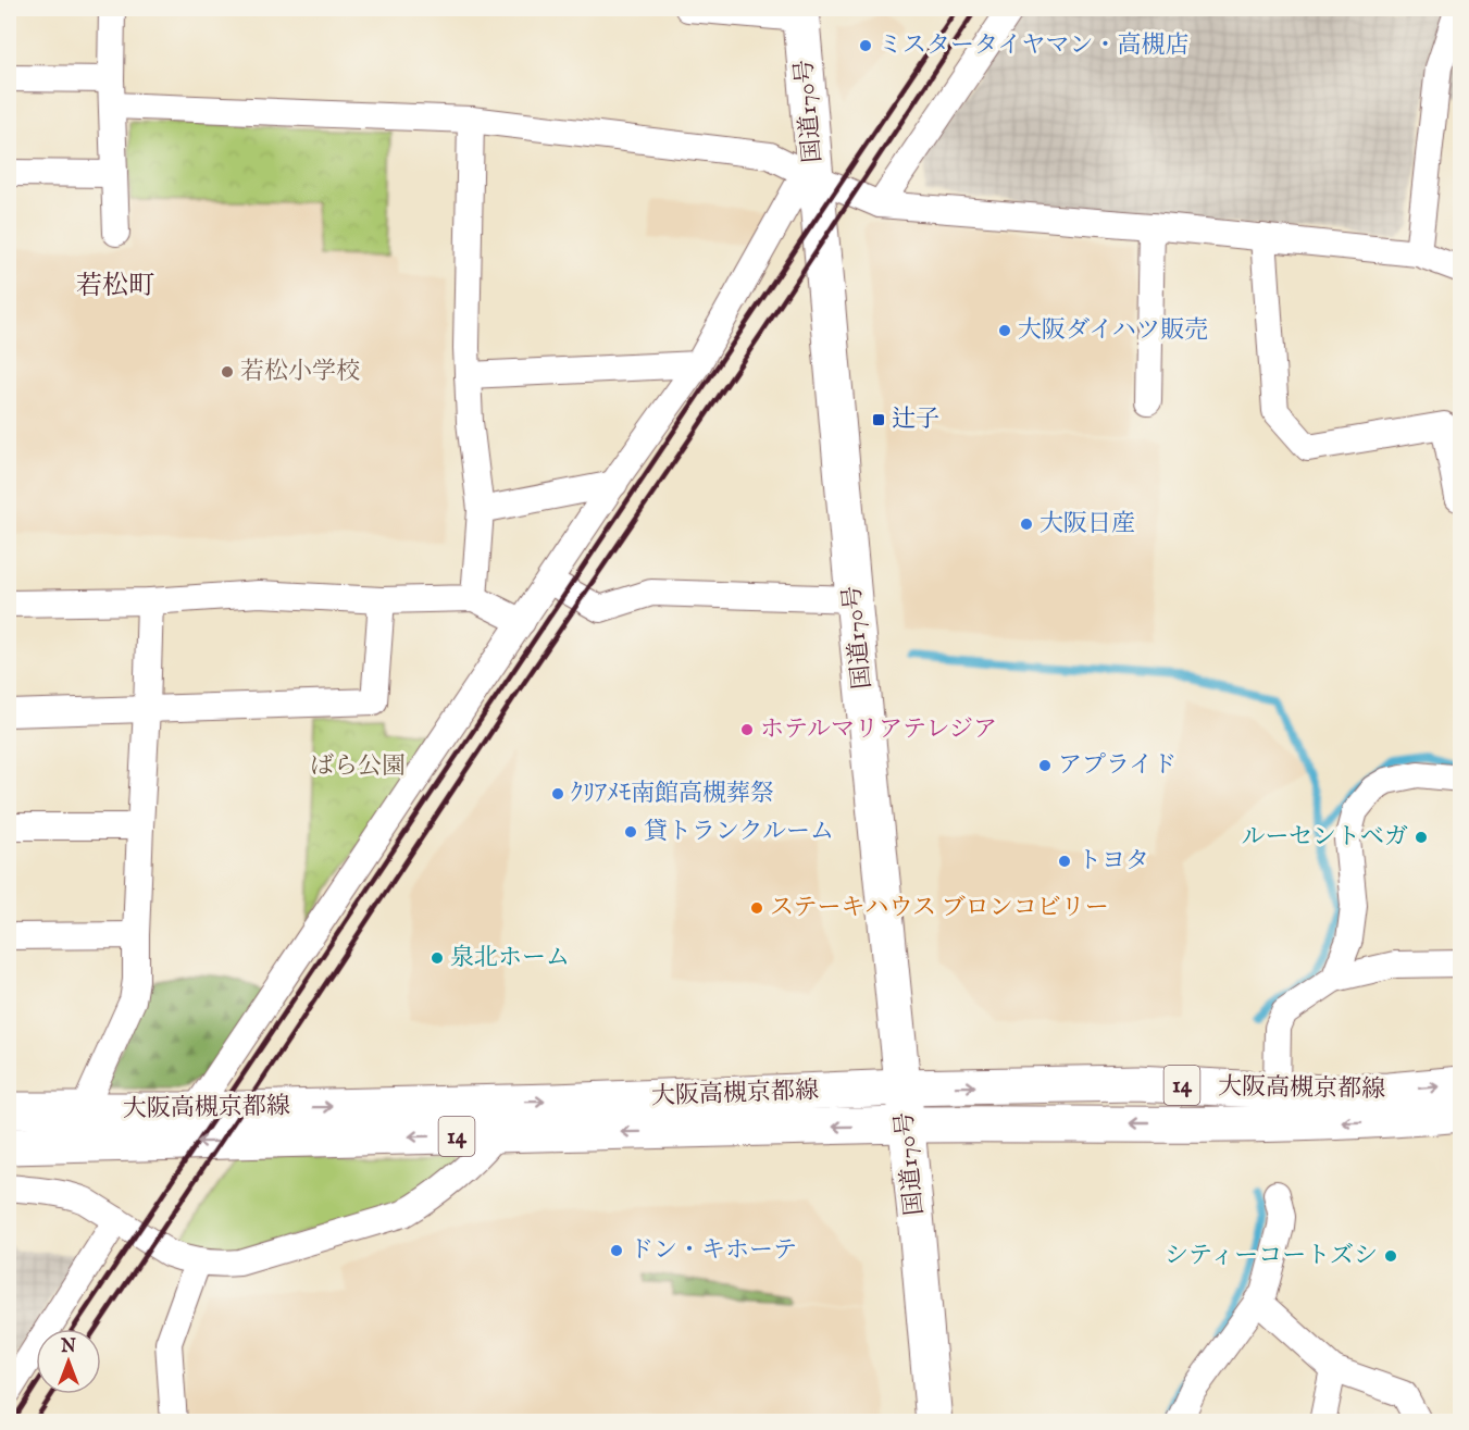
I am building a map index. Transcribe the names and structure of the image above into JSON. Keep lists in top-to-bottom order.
{
  "streets": {
    "main road": ["国道170号", "14", "大阪高槻京都線"]
  },
  "crossings": [
    ["国道170号", "大阪高槻京都線"]
  ],
  "districts": ["若松町"],
  "parks": ["ばら公園"],
  "places": {
    "other": [
      "ミスタータイヤマン・高槻店",
      "大阪ダイハツ販売",
      "若松小学校",
      "大阪日産",
      "ホテルマリアテレジア",
      "アプライド",
      "ｸﾘｱﾒﾓ南館高槻葬祭",
      "貸トランクルーム",
      "ルーセントベガ",
      "トヨタ",
      "ステーキハウス ブロンコビリー",
      "泉北ホーム",
      "ドン・キホーテ",
      "シティーコートズシ"
    ],
    "transit": ["辻子"]
  },
  "north": "top"
}
